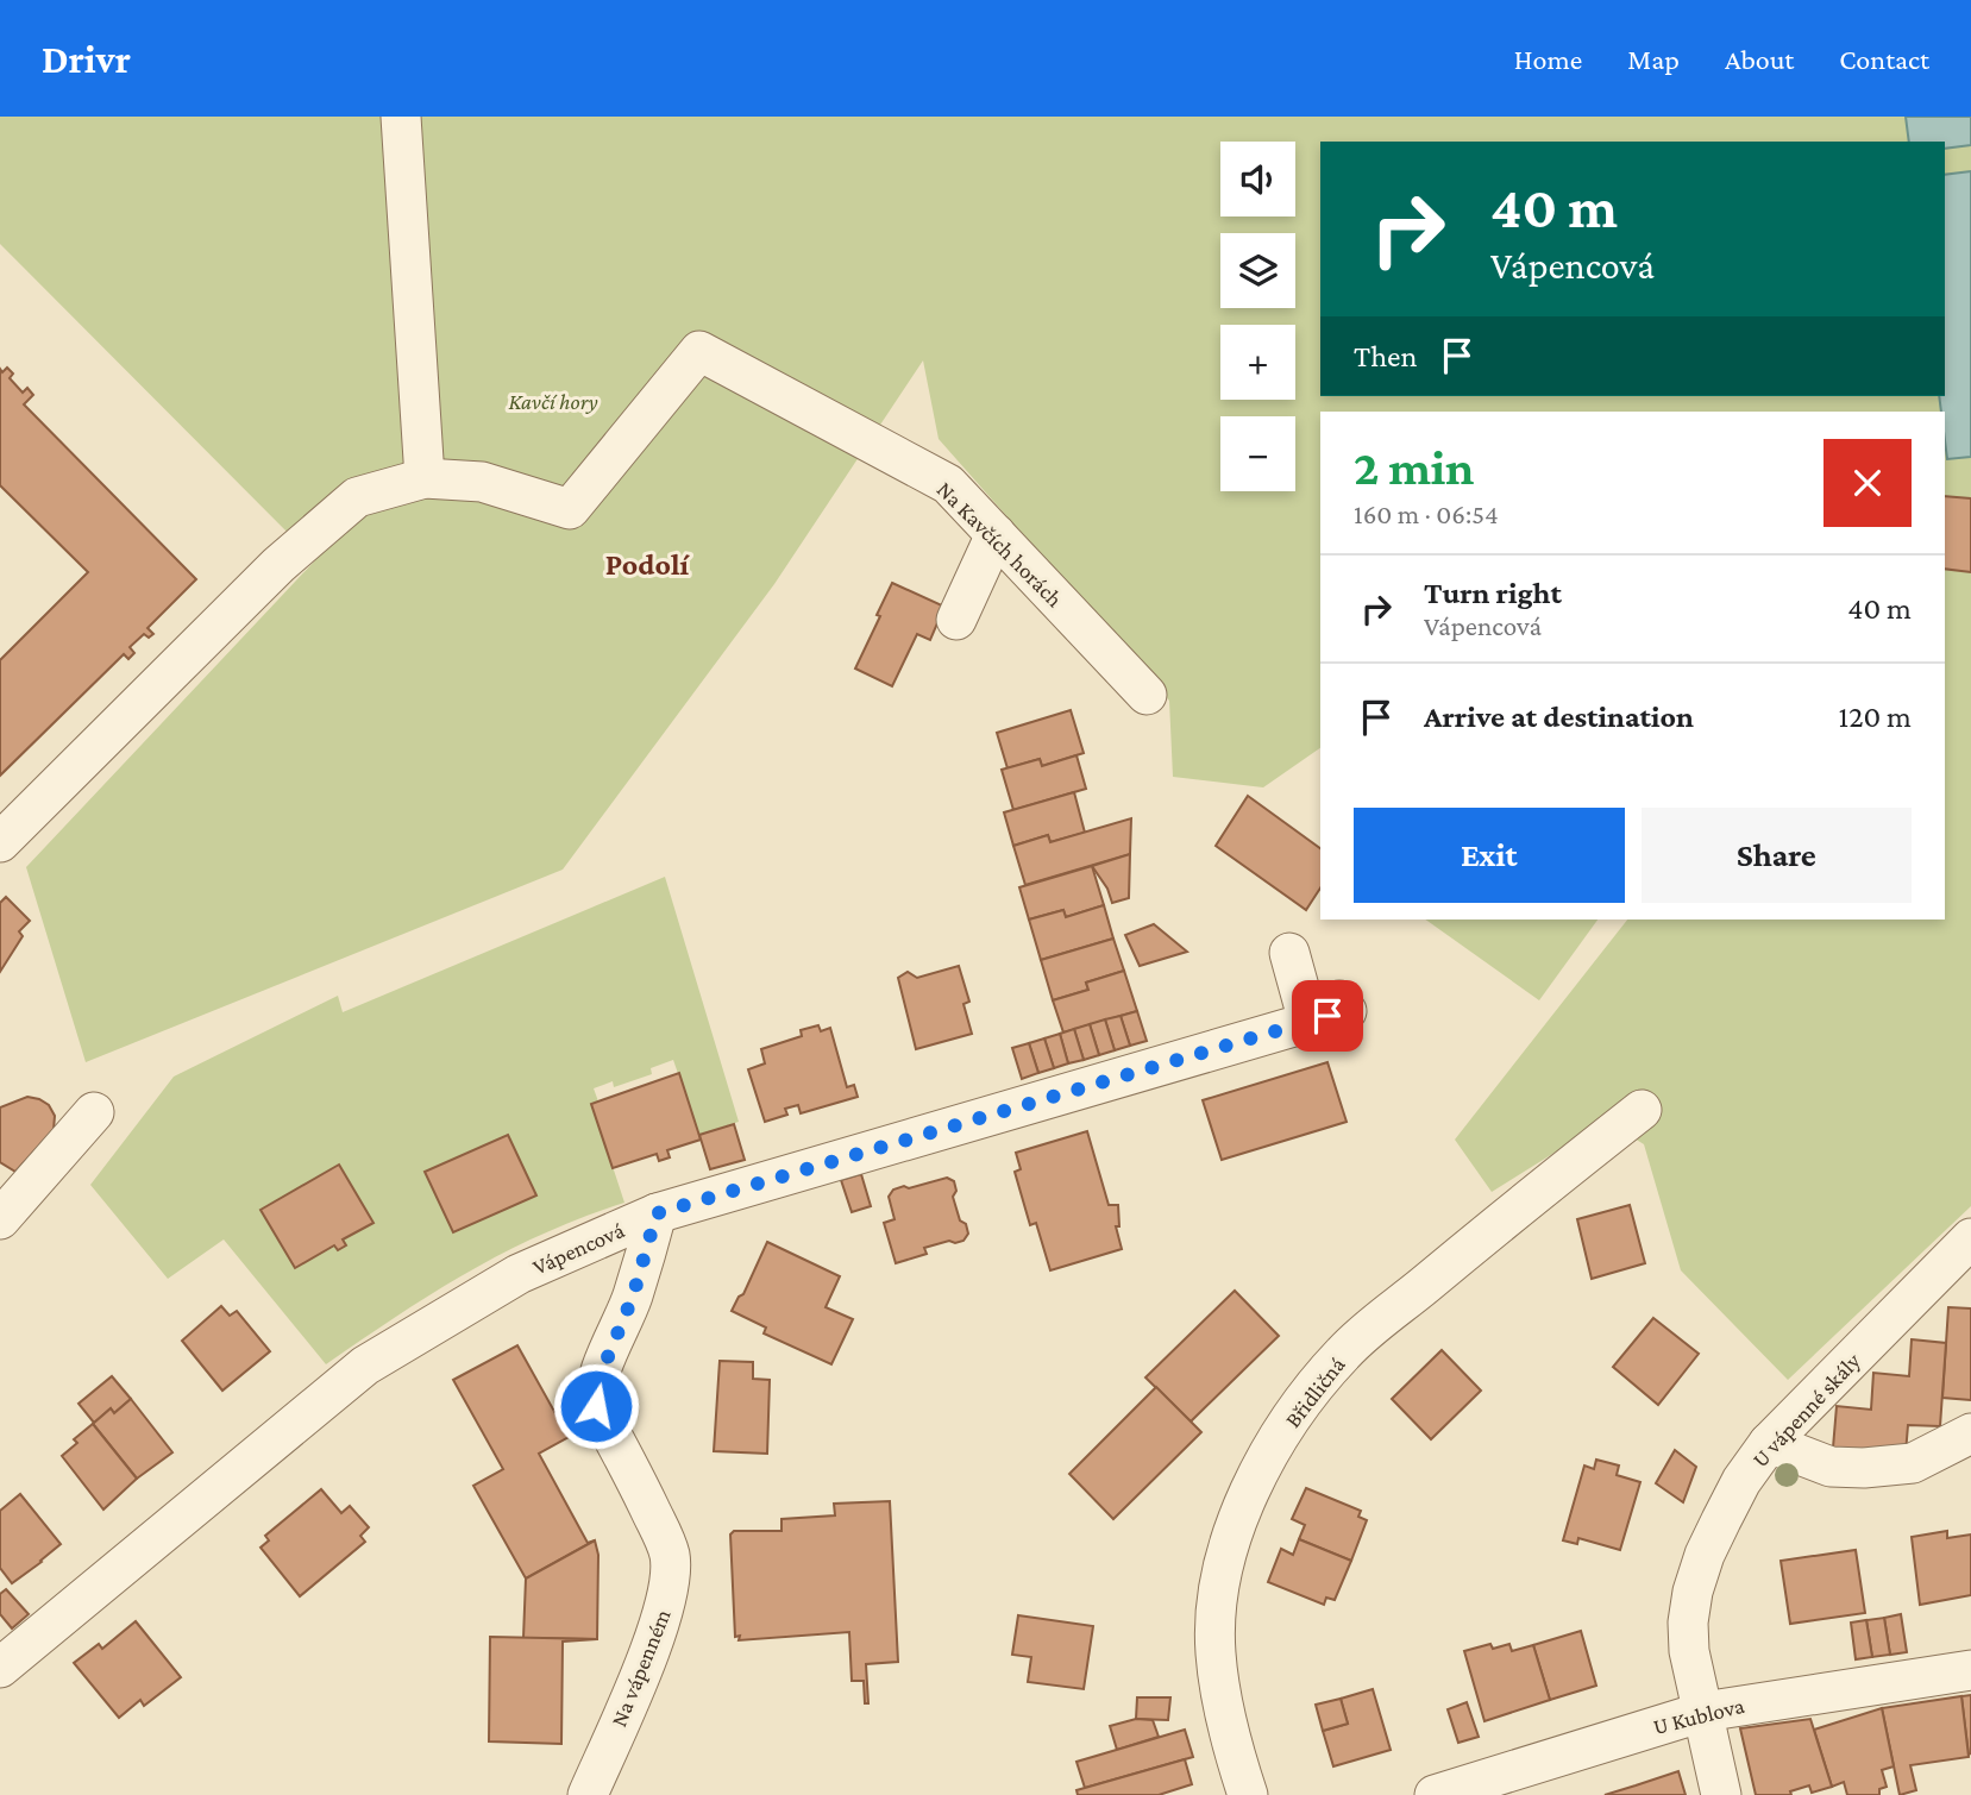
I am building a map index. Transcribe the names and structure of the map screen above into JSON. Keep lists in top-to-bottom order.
{
  "streets": {
    "street": [
      "Na Kavčích horách",
      "Vápencová",
      "Břidličná",
      "U vápenné skály",
      "Na vápenném",
      "U Kublova"
    ]
  },
  "crossings": [
    ["Vápencová", "Na vápenném"],
    ["U vápenné skály", "U Kublova"]
  ],
  "districts": ["Podolí"],
  "parks": ["Kavčí hory"],
  "page": {
    "header": "Drivr",
    "nav": [
      "Home",
      "Map",
      "About",
      "Contact"
    ],
    "map_buttons": ["+", "−"],
    "turn": ["40 m", "Vápencová"],
    "then": "Then",
    "heading": ["2 min", "160 m · 06:54"],
    "list": [
      {
        "name": "Turn right",
        "note": "Vápencová",
        "value": "40 m"
      },
      {
        "name": "Arrive at destination",
        "value": "120 m"
      }
    ],
    "buttons": ["Exit", "Share"]
  }
}
